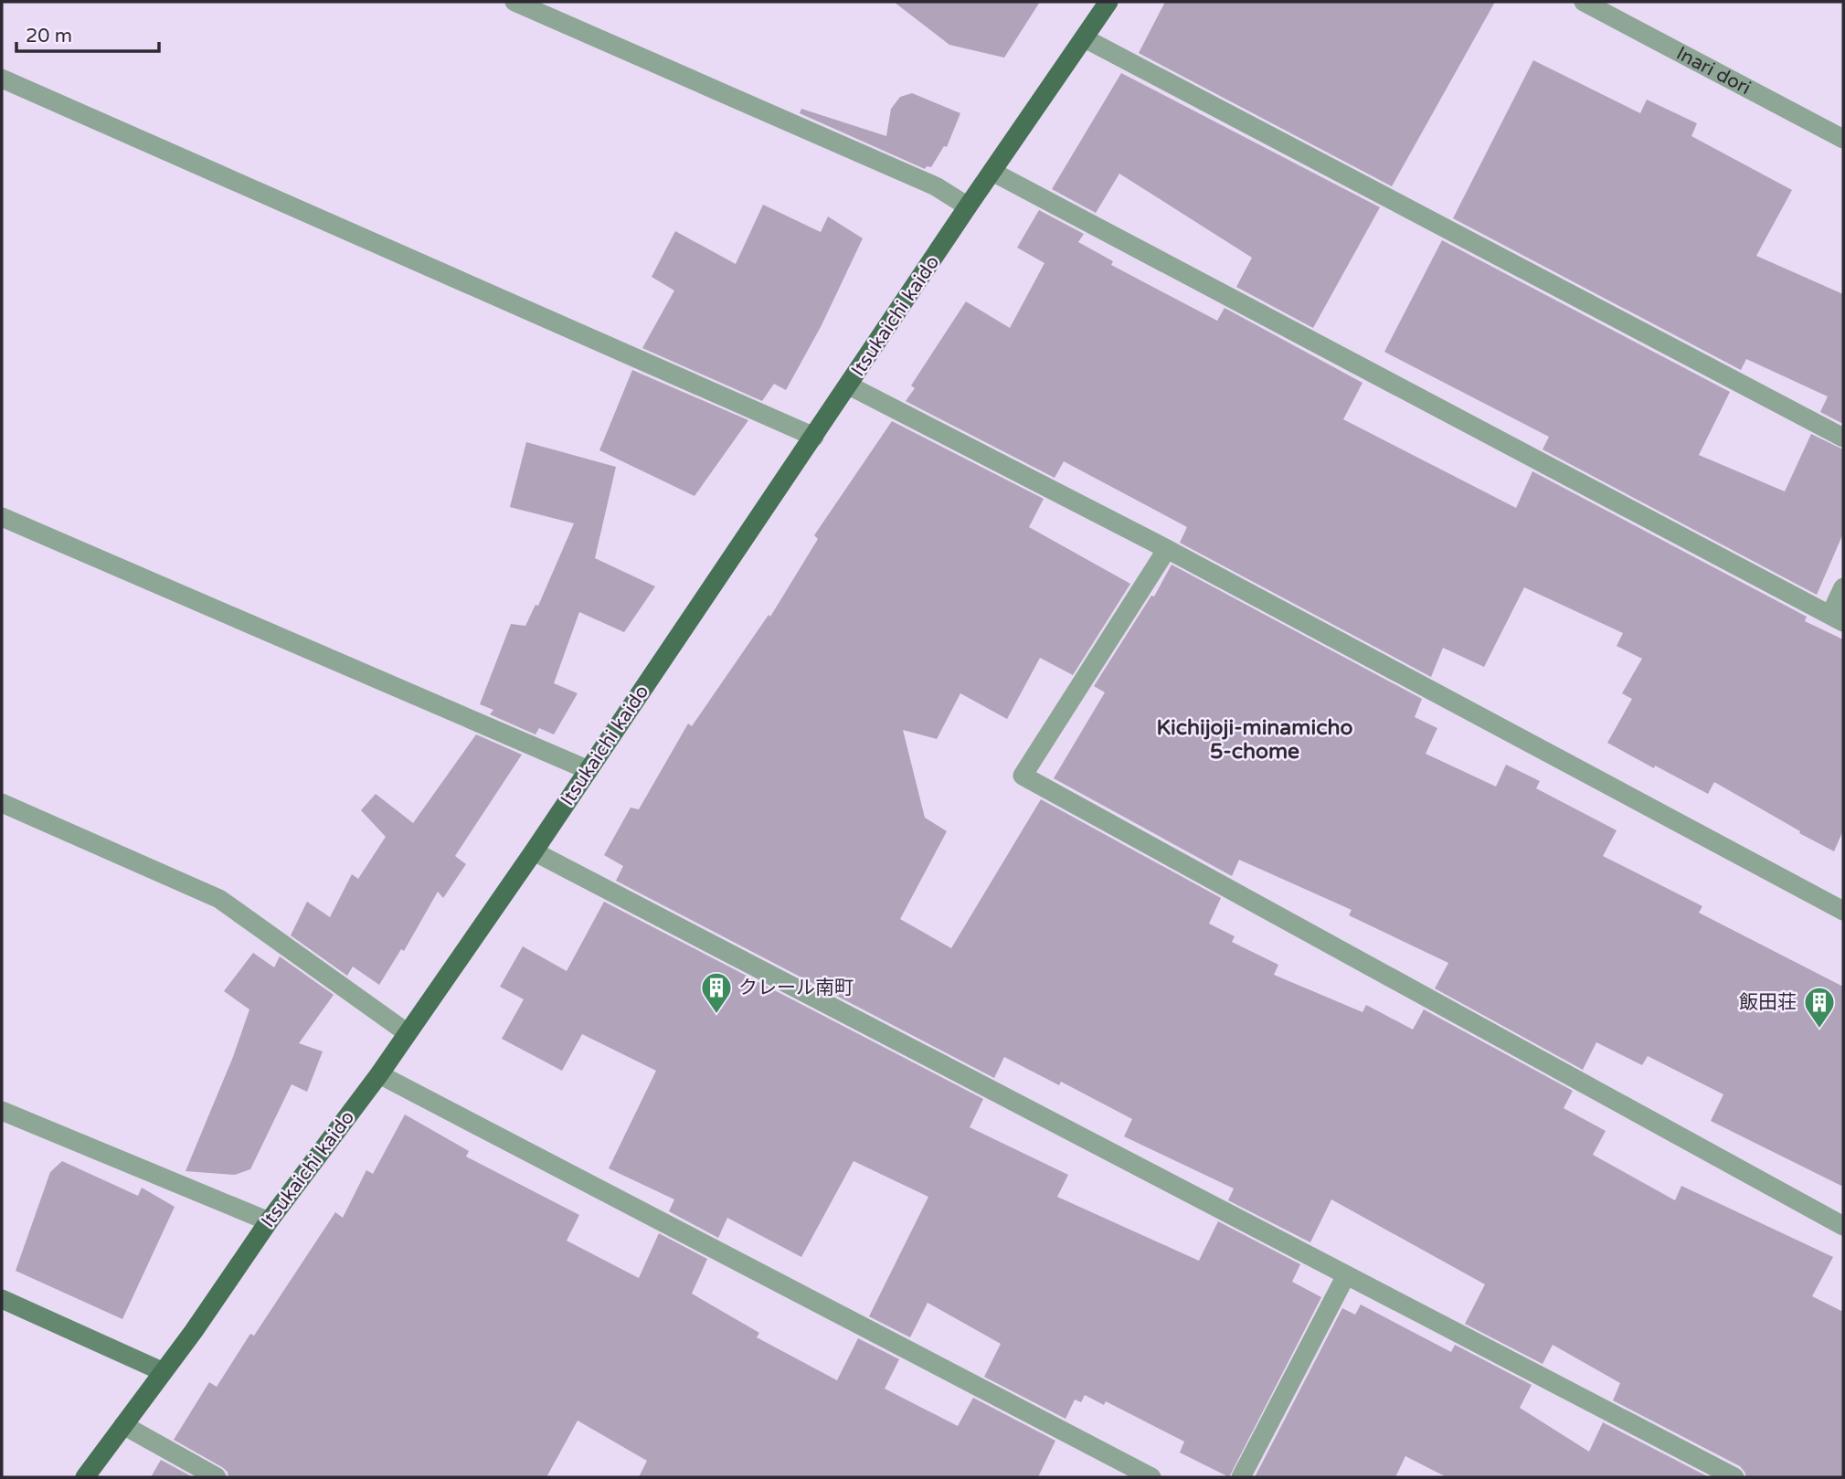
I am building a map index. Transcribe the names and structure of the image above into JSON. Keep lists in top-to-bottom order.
{
  "streets": {
    "main road": ["Itsukaichi kaido"],
    "street": ["Inari dori"]
  },
  "districts": ["Kichijoji-minamicho 5-chome"],
  "places": {
    "building": ["クレール南町", "飯田荘"]
  },
  "scale_bar": "20 m"
}
